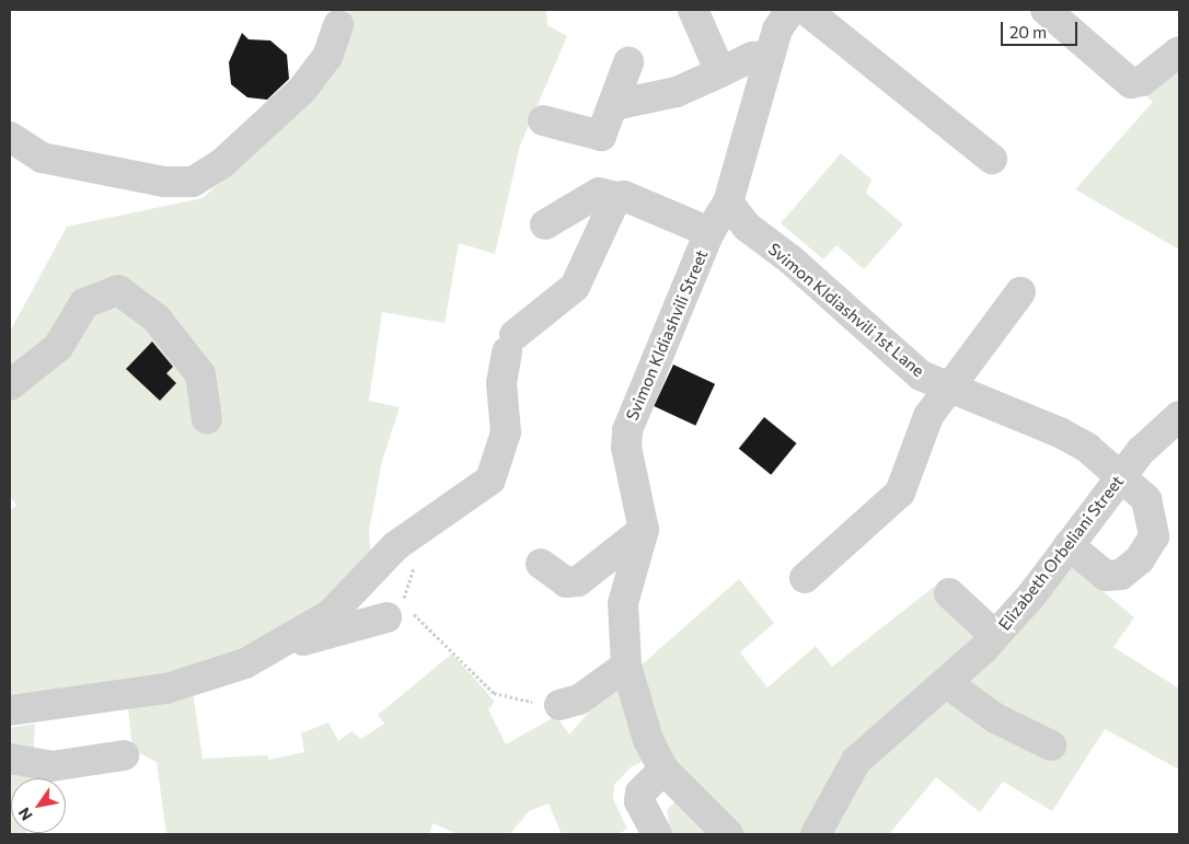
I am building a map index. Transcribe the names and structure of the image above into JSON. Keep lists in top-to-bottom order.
{
  "streets": {
    "street": ["Svimon Kldiashvili 1st Lane", "Svimon Kldiashvili Street", "Elizabeth Orbeliani Street"]
  },
  "crossings": [
    ["Svimon Kldiashvili 1st Lane", "Svimon Kldiashvili Street"],
    ["Svimon Kldiashvili 1st Lane", "Elizabeth Orbeliani Street"]
  ],
  "scale_bar": "20 m",
  "north": "bottom left"
}
